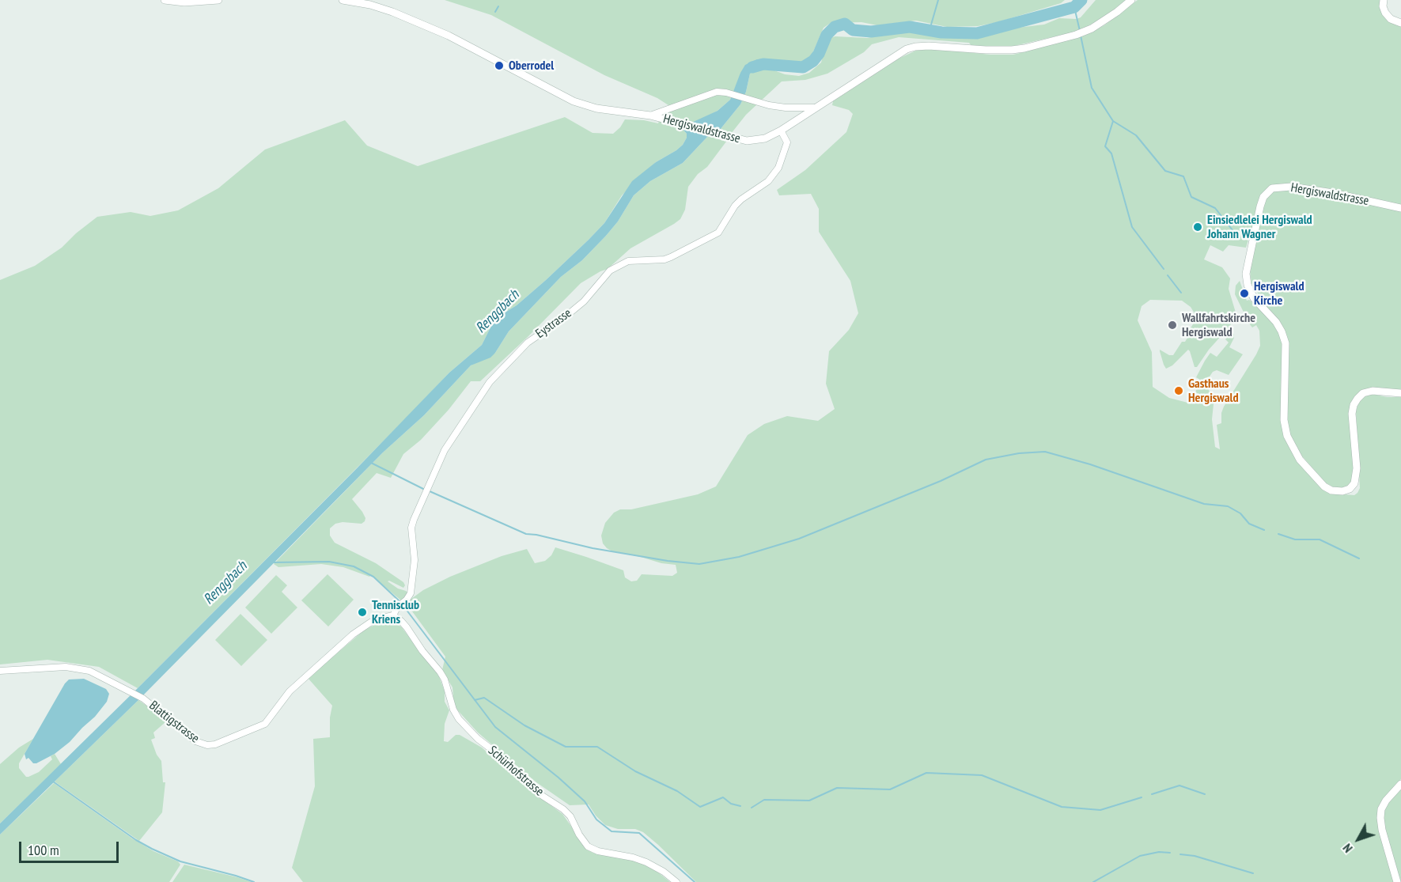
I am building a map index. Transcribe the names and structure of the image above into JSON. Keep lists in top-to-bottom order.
{
  "streets": {
    "street": [
      "Hergiswaldstrasse",
      "Eystrasse",
      "Blattigstrasse",
      "Schürhofstrasse"
    ]
  },
  "crossings": [
    ["Hergiswaldstrasse", "Eystrasse"],
    ["Eystrasse", "Blattigstrasse"],
    ["Eystrasse", "Schürhofstrasse"],
    ["Blattigstrasse", "Schürhofstrasse"]
  ],
  "water": ["Renggbach"],
  "places": [
    "Oberrodel",
    "Einsiedlelei Hergiswald Johann Wagner",
    "Hergiswald Kirche",
    "Wallfahrtskirche Hergiswald",
    "Gasthaus Hergiswald",
    "Tennisclub Kriens"
  ],
  "scale_bar": "100 m",
  "north": "bottom left"
}
